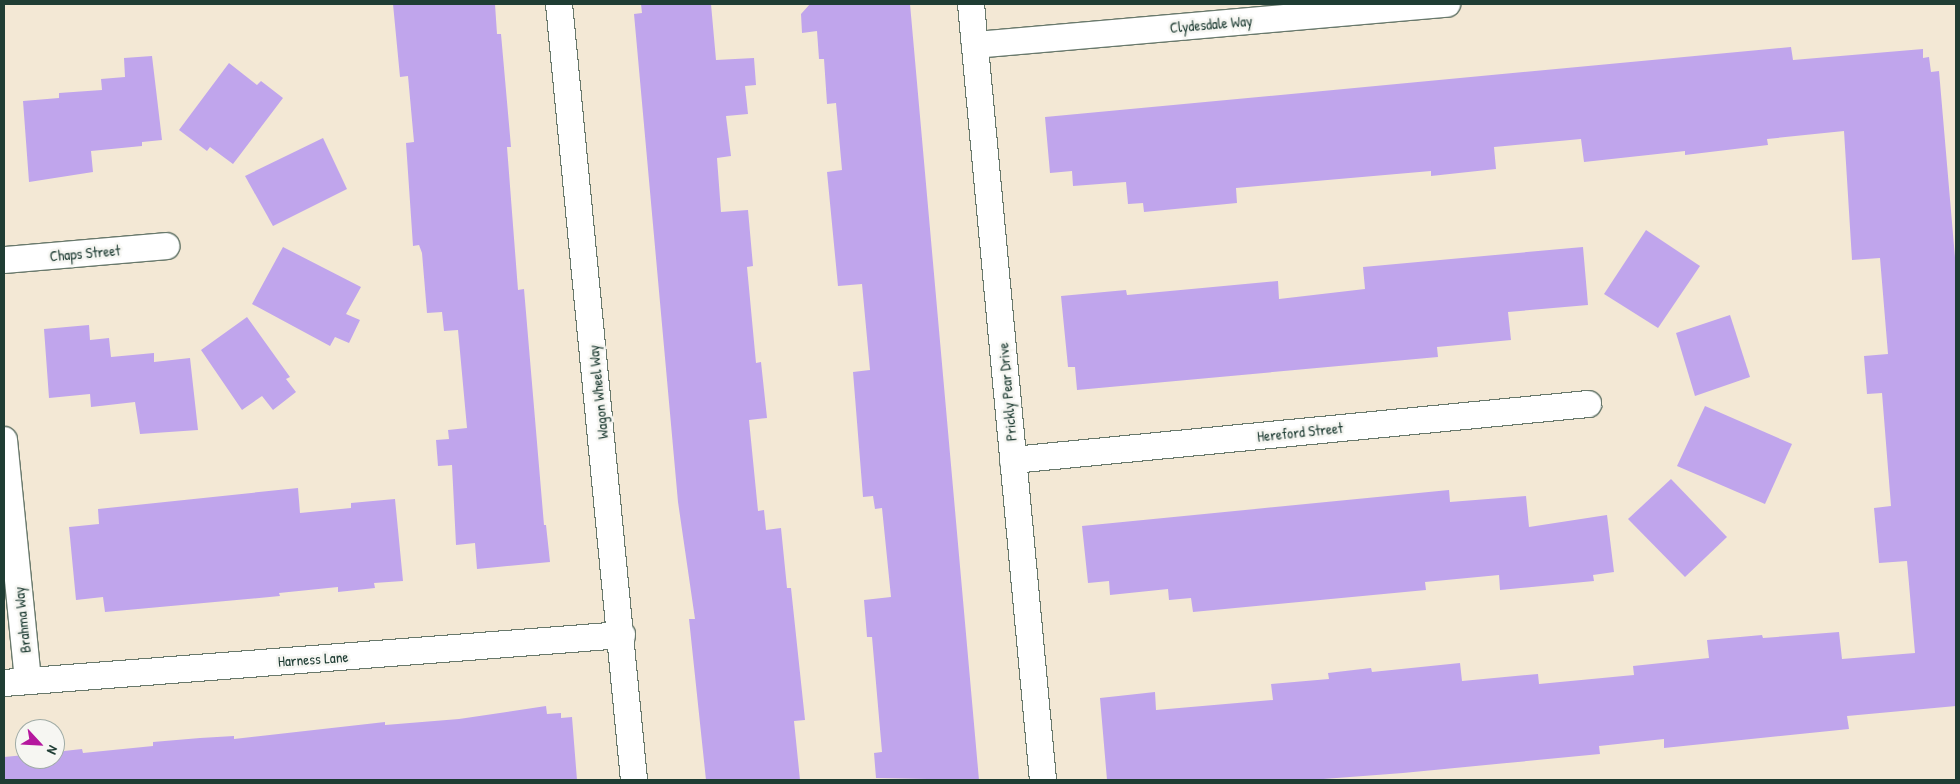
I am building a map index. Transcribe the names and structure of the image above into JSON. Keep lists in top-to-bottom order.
{
  "streets": {
    "street": [
      "Clydesdale Way",
      "Chaps Street",
      "Wagon Wheel Way",
      "Prickly Pear Drive",
      "Hereford Street",
      "Brahma Way",
      "Harness Lane"
    ]
  },
  "crossings": [
    ["Clydesdale Way", "Prickly Pear Drive"],
    ["Wagon Wheel Way", "Harness Lane"],
    ["Prickly Pear Drive", "Hereford Street"],
    ["Brahma Way", "Harness Lane"]
  ],
  "north": "bottom right"
}
